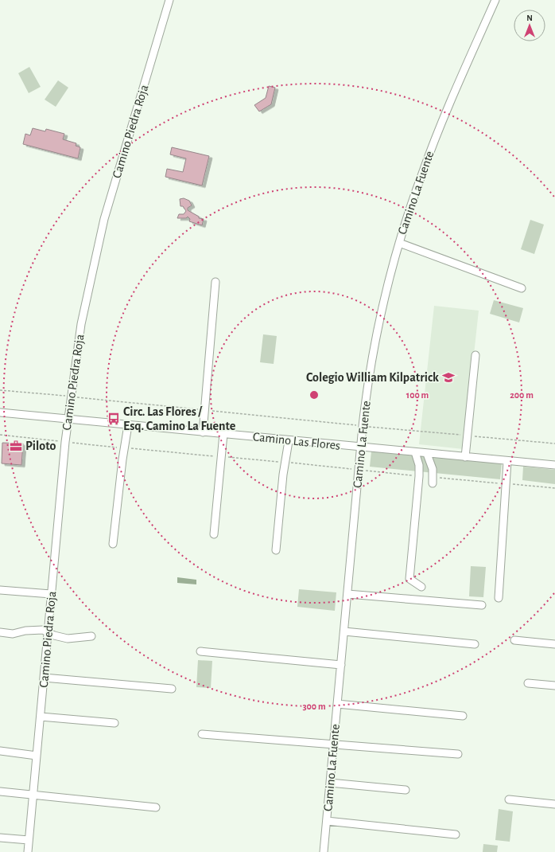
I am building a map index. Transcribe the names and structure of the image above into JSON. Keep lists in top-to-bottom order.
{
  "streets": {
    "street": ["Camino Piedra Roja", "Camino La Fuente", "Camino Las Flores"]
  },
  "crossings": [
    ["Camino Piedra Roja", "Camino Las Flores"],
    ["Camino La Fuente", "Camino Las Flores"]
  ],
  "places": {
    "school or university": ["Colegio William Kilpatrick"],
    "bus stop": ["Circ. Las Flores / Esq. Camino La Fuente"],
    "office": ["Piloto"]
  },
  "north": "top",
  "rings": ["100 m", "200 m", "300 m"]
}
